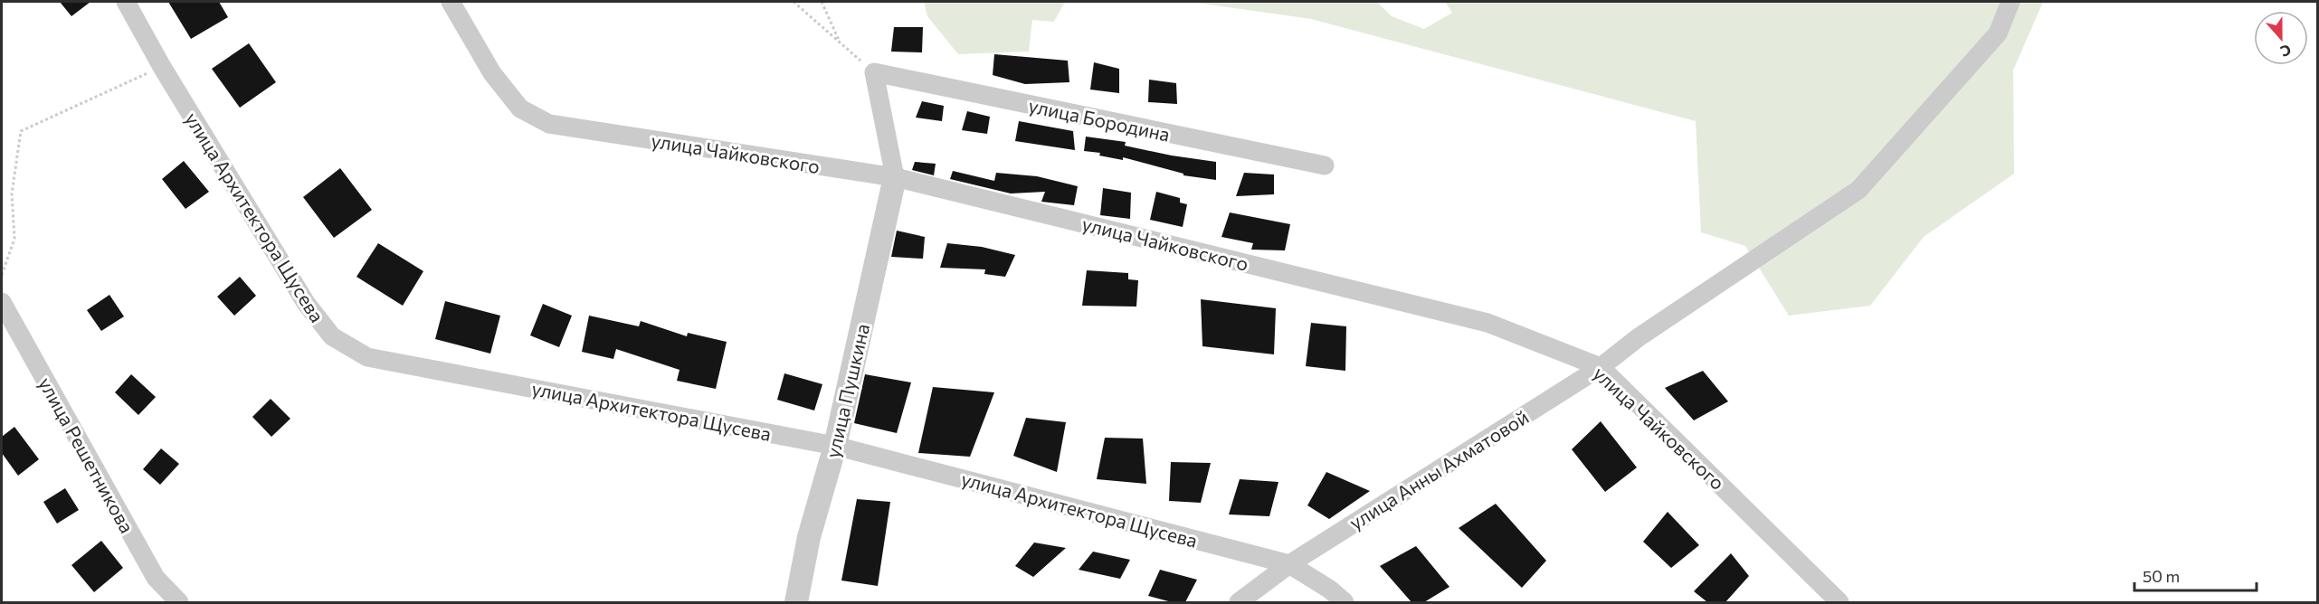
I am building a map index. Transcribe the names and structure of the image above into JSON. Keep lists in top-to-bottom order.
{
  "streets": {
    "street": [
      "улица Бородина",
      "улица Чайковского",
      "улица Архитектора Щусева",
      "улица Пушкина",
      "улица Решетникова",
      "улица Анны Ахматовой"
    ]
  },
  "crossings": [
    ["улица Чайковского", "улица Пушкина"],
    ["улица Чайковского", "улица Анны Ахматовой"],
    ["улица Архитектора Щусева", "улица Пушкина"],
    ["улица Архитектора Щусева", "улица Анны Ахматовой"]
  ],
  "scale_bar": "50 m",
  "north": "bottom"
}
